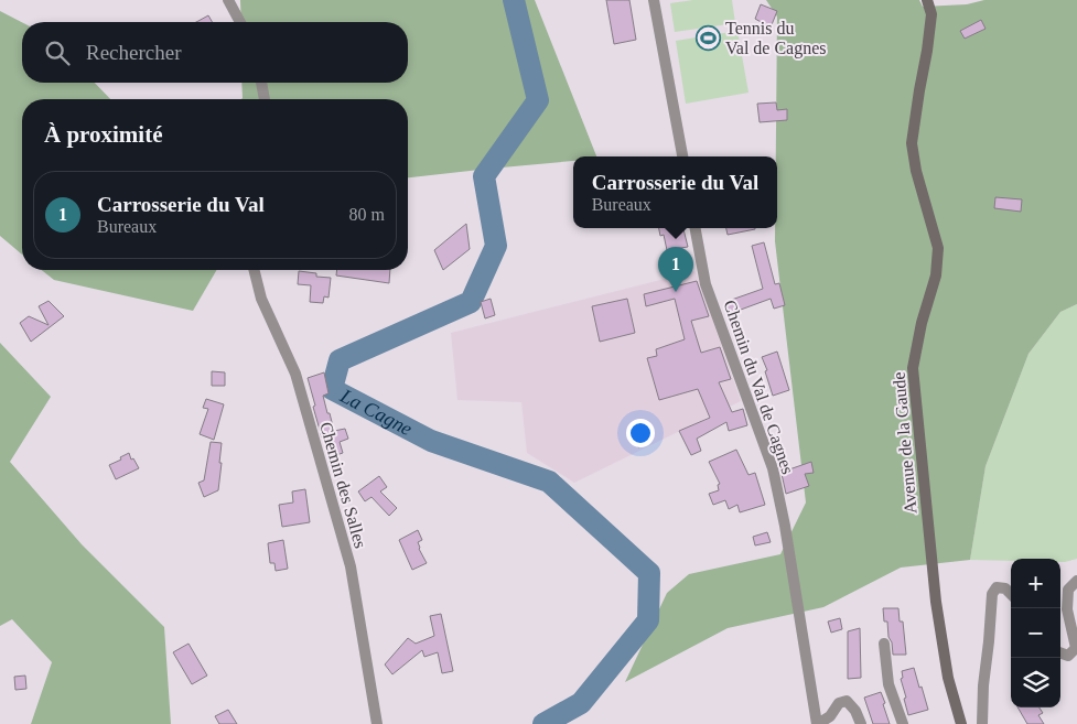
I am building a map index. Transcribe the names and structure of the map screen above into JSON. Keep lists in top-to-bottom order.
{
  "streets": {
    "street": ["Chemin du Val de Cagnes", "Avenue de la Gaude", "Chemin des Salles"]
  },
  "water": ["La Cagne"],
  "places": {
    "sports": ["Tennis du Val de Cagnes"]
  },
  "page": {
    "search": "Rechercher",
    "heading": "À proximité",
    "popup": ["Carrosserie du Val", "Bureaux"],
    "list": [
      {
        "mark": "1",
        "name": "Carrosserie du Val",
        "note": "Bureaux",
        "value": "80 m"
      }
    ],
    "pins": "1",
    "map_buttons": ["+", "−"]
  }
}
